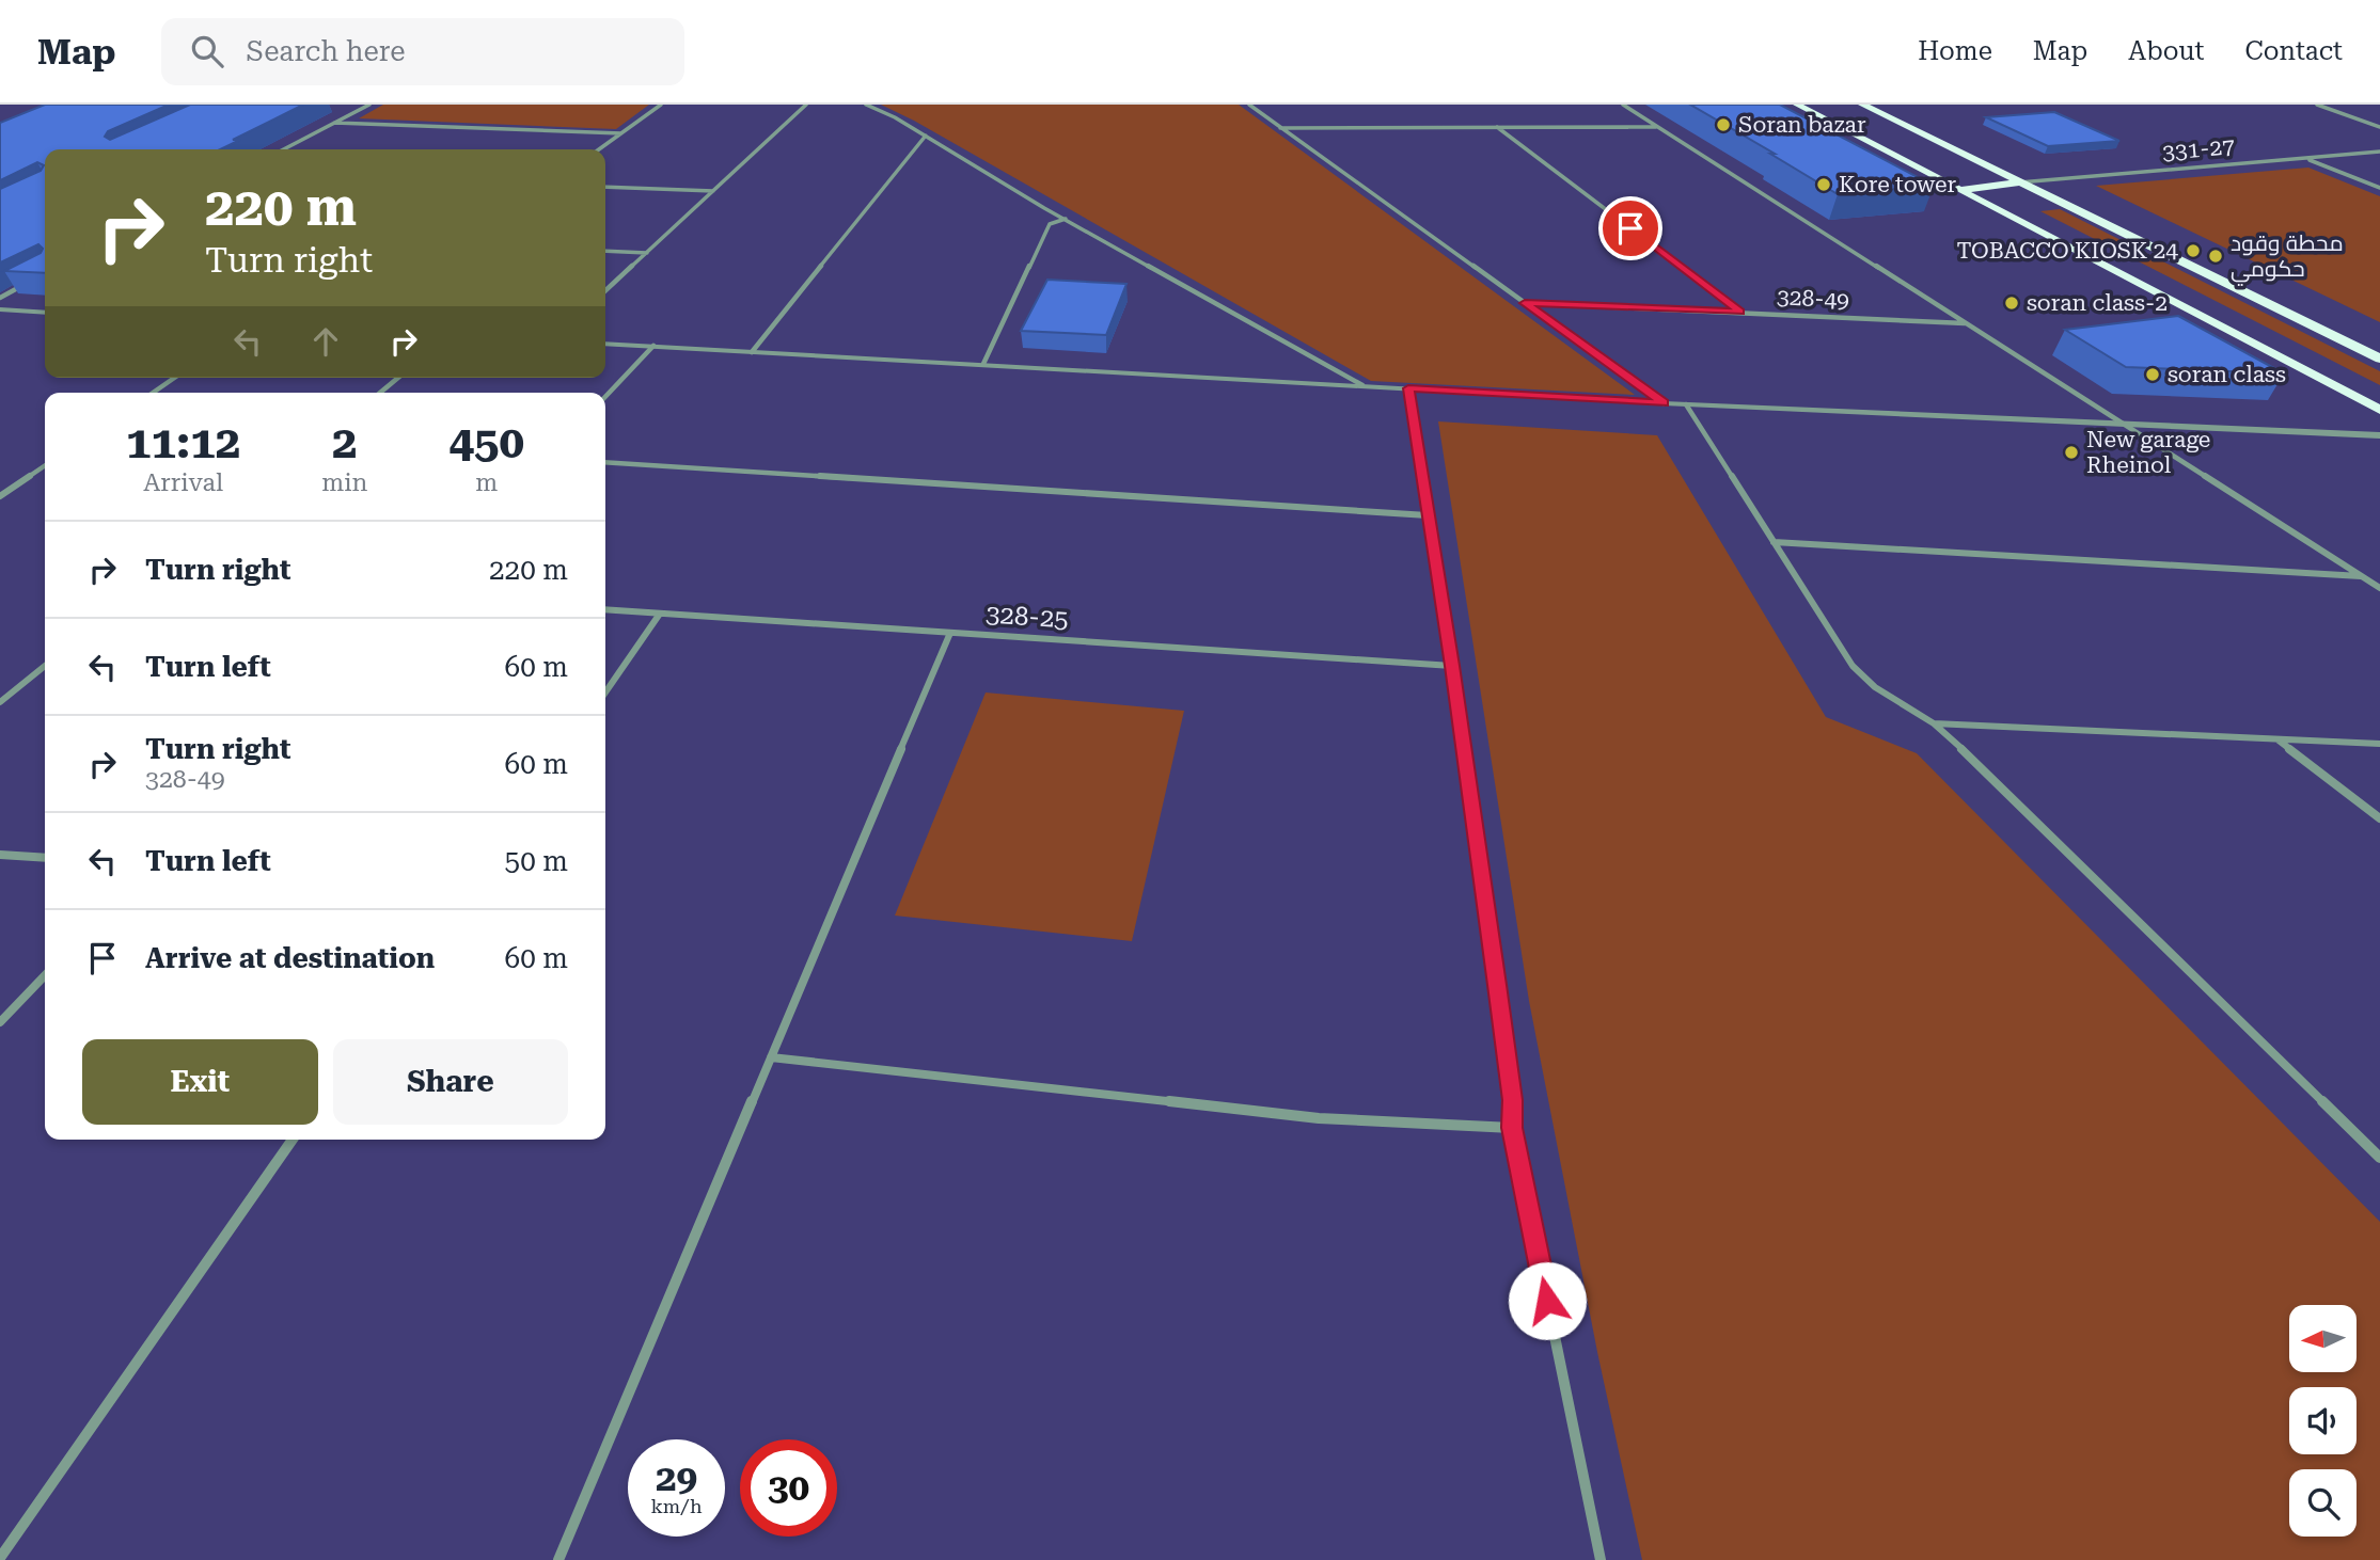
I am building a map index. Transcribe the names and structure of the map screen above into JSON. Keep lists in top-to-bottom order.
{
  "streets": {
    "street": ["331-27", "328-49", "328-25"]
  },
  "places": [
    "Soran bazar",
    "Kore tower",
    "TOBACCO KIOSK 24",
    "محطة وقود حكومي",
    "soran class-2",
    "soran class",
    "New garage Rheinol"
  ],
  "north": "left",
  "page": {
    "header": "Map",
    "search": "Search here",
    "nav": [
      "Home",
      "Map",
      "About",
      "Contact"
    ],
    "turn": ["220 m", "Turn right"],
    "eta": [
      "11:12",
      "Arrival",
      "2",
      "min",
      "450",
      "m"
    ],
    "list": [
      {
        "name": "Turn right",
        "value": "220 m"
      },
      {
        "name": "Turn left",
        "value": "60 m"
      },
      {
        "name": "Turn right",
        "note": "328-49",
        "value": "60 m"
      },
      {
        "name": "Turn left",
        "value": "50 m"
      },
      {
        "name": "Arrive at destination",
        "value": "60 m"
      }
    ],
    "buttons": ["Exit", "Share"],
    "speed": "29 km/h",
    "limit": "30"
  }
}
